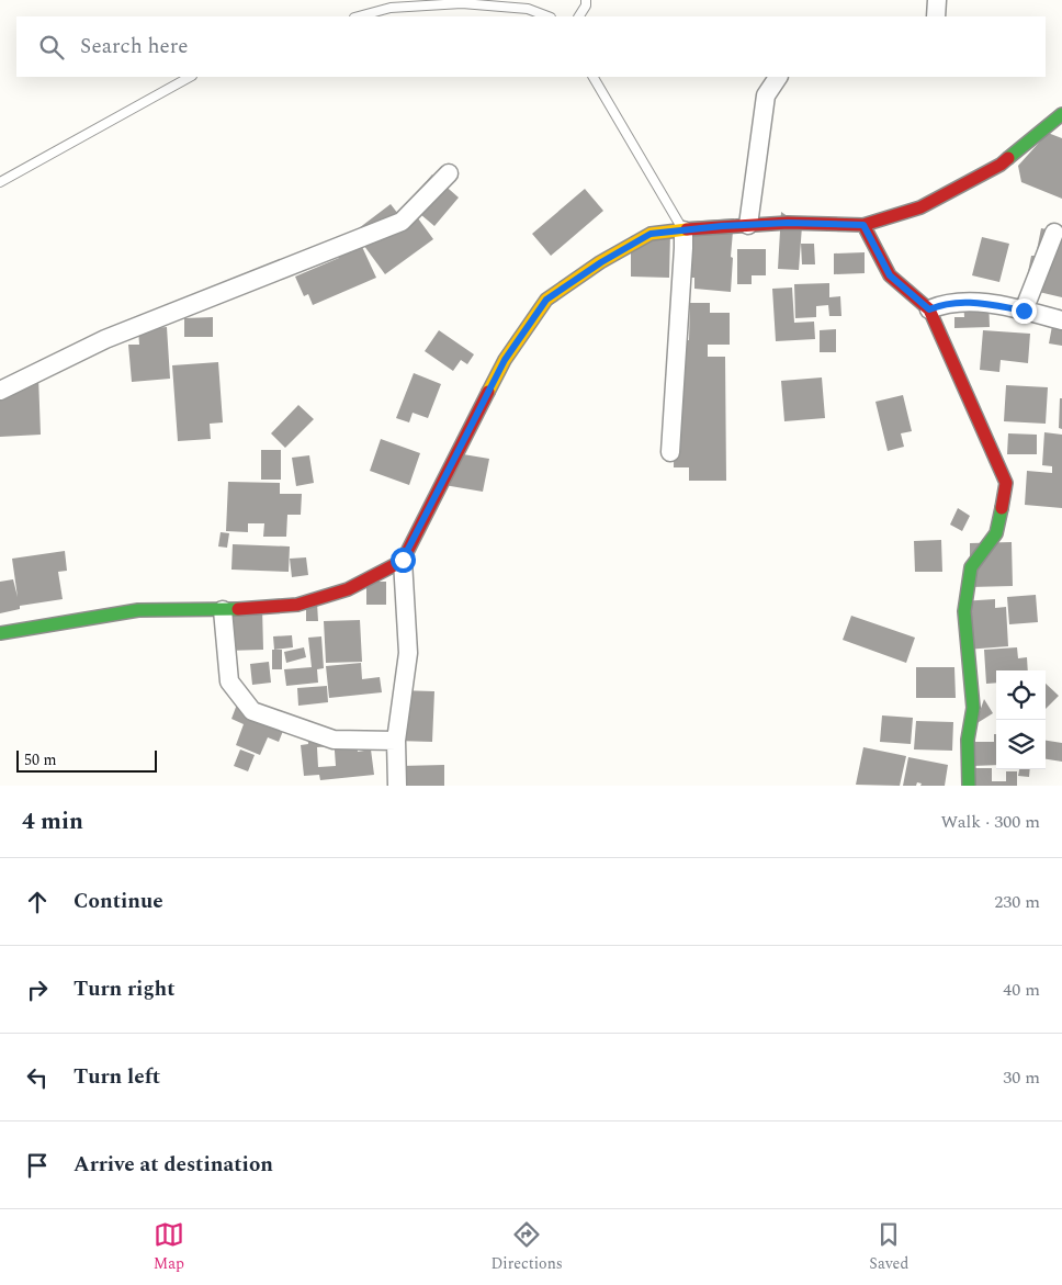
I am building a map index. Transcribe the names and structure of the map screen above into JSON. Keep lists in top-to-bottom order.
{
  "scale_bar": "50 m",
  "page": {
    "search": "Search here",
    "scale": "50 m",
    "heading": ["4 min", "Walk · 300 m"],
    "list": [
      ["Continue", "230 m"],
      ["Turn right", "40 m"],
      ["Turn left", "30 m"],
      "Arrive at destination"
    ],
    "nav": ["Map", "Directions", "Saved"]
  }
}
